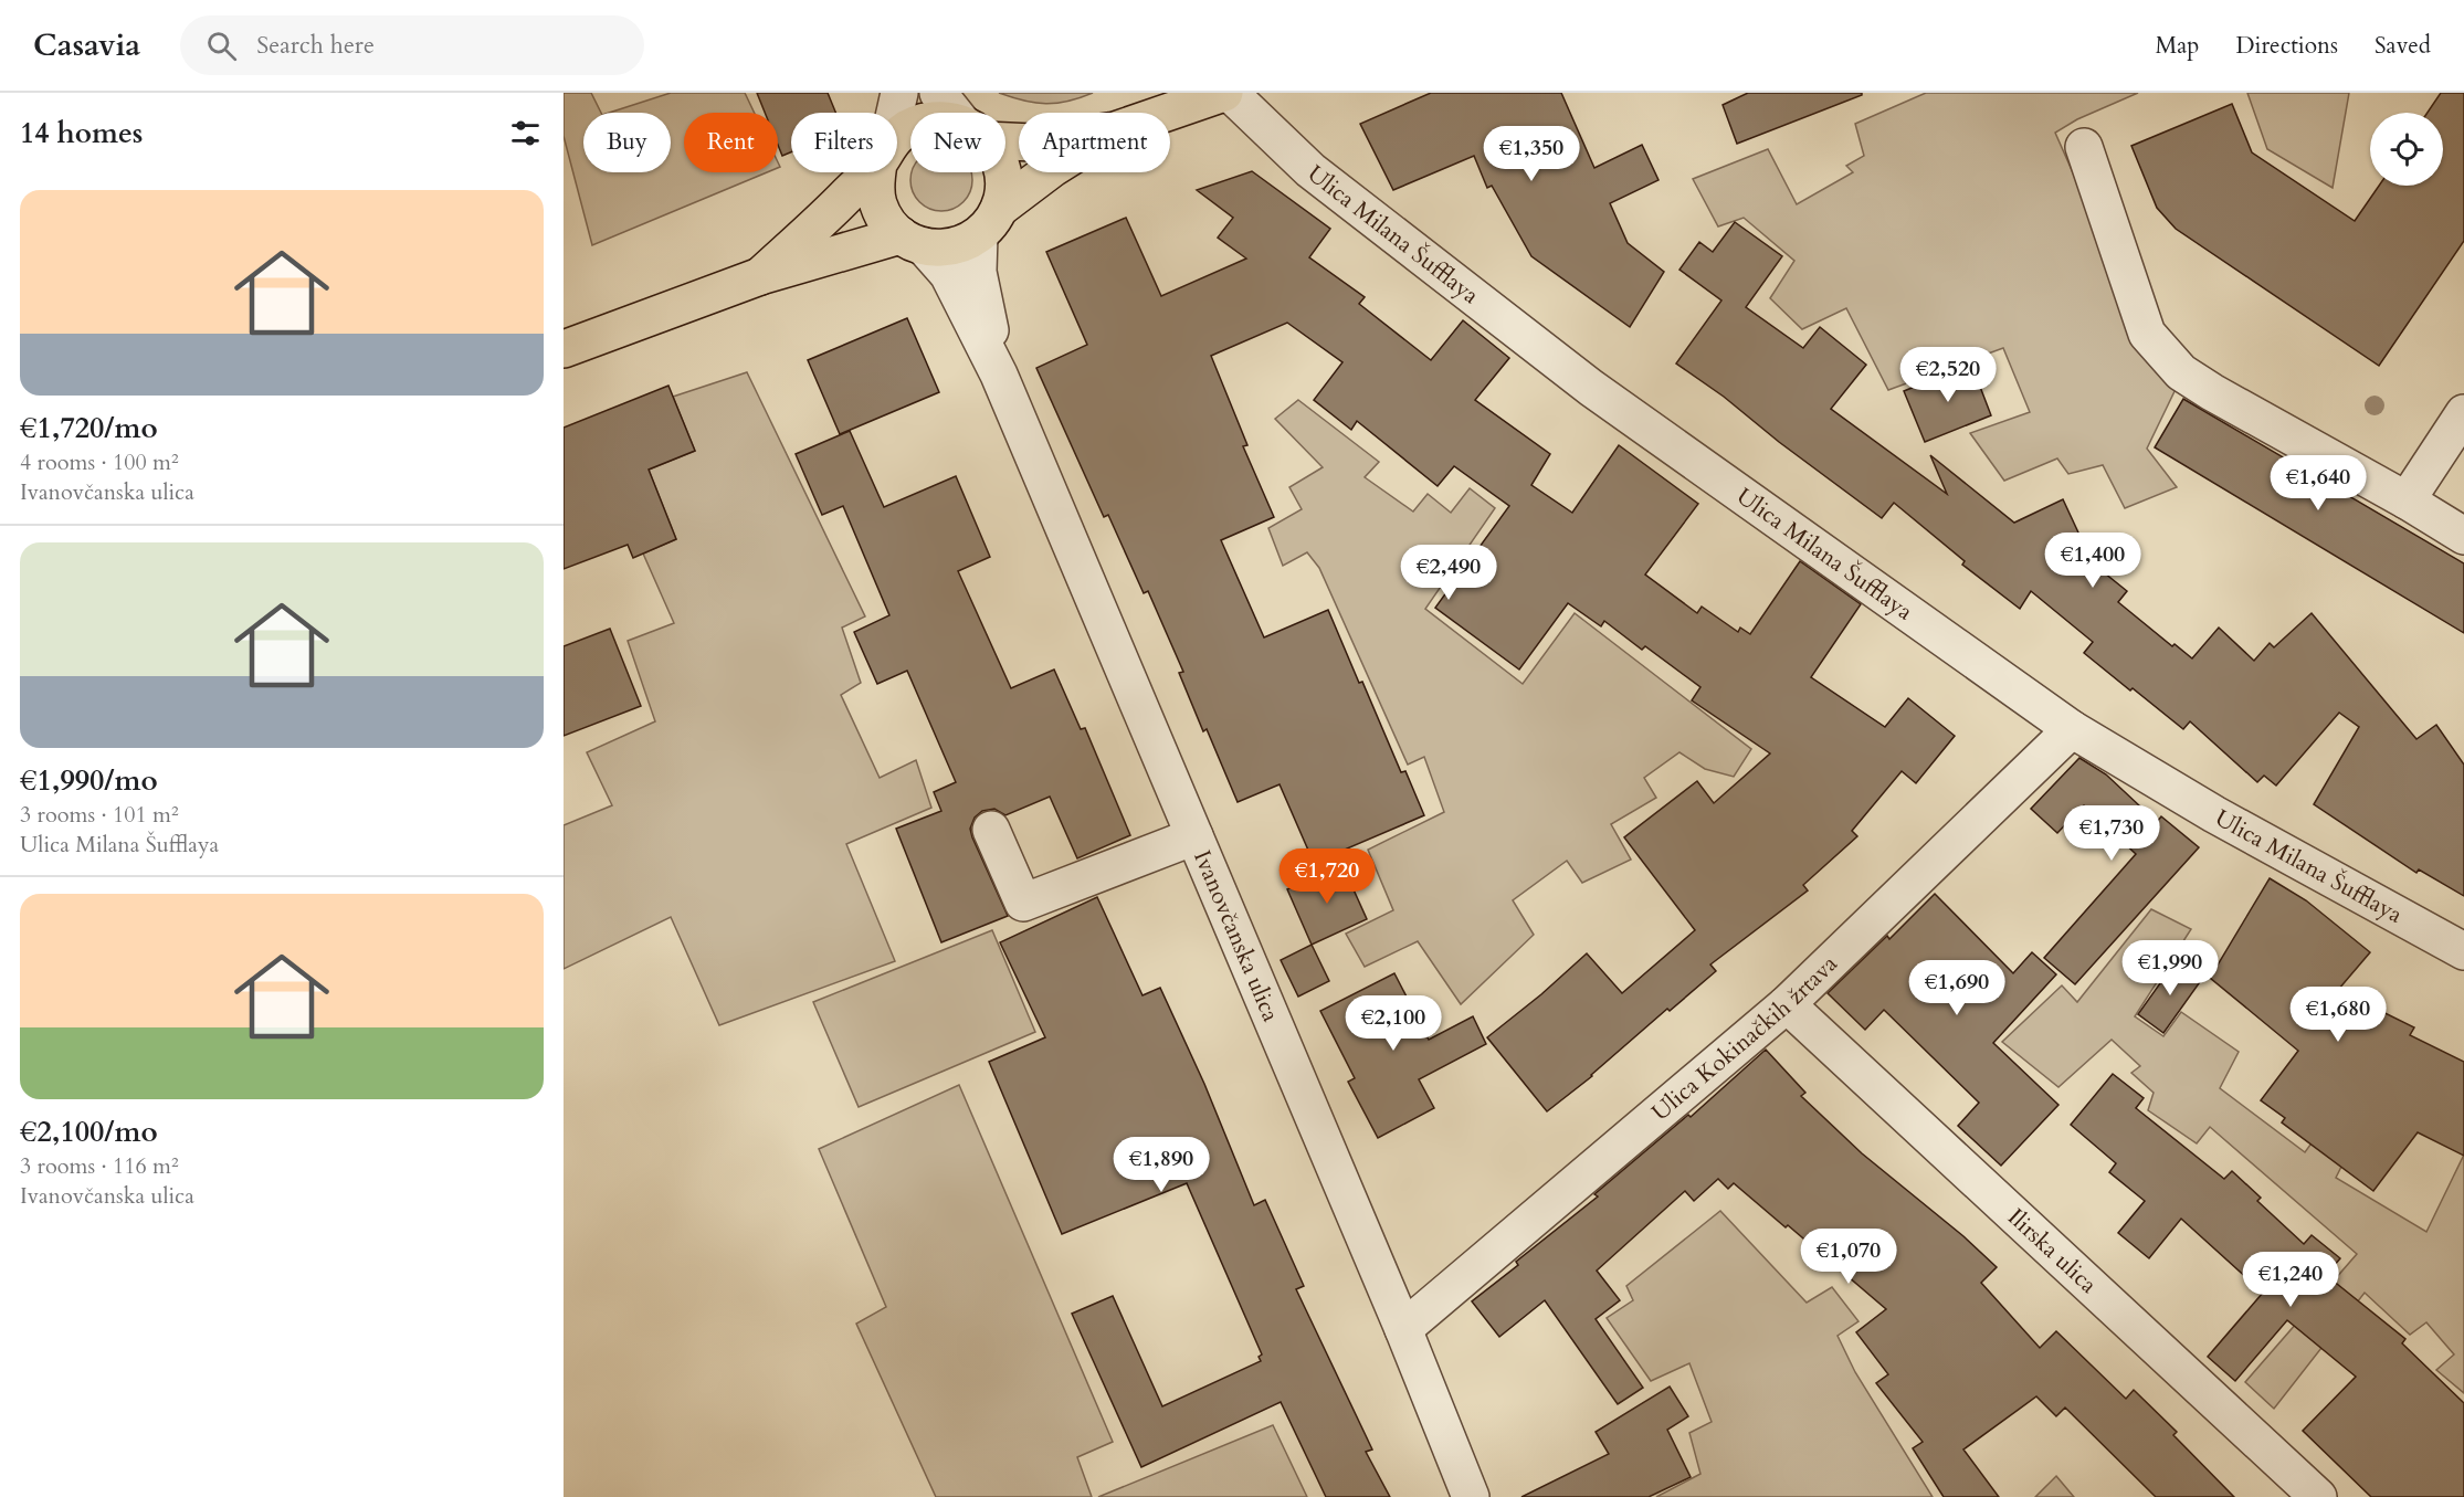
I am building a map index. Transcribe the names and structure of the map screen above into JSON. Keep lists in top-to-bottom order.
{
  "streets": {
    "street": [
      "Ulica Milana Šufflaya",
      "Ivanovčanska ulica",
      "Ulica Kokinačkih žrtava",
      "Ilirska ulica"
    ]
  },
  "crossings": [
    ["Ulica Milana Šufflaya", "Ulica Kokinačkih žrtava"],
    ["Ivanovčanska ulica", "Ulica Kokinačkih žrtava"],
    ["Ulica Kokinačkih žrtava", "Ilirska ulica"]
  ],
  "page": {
    "header": "Casavia",
    "search": "Search here",
    "nav": ["Map", "Directions", "Saved"],
    "heading": "14 homes",
    "chip": [
      "Buy",
      "Rent",
      "Filters",
      "New",
      "Apartment"
    ],
    "price": [
      "€1,350",
      "€2,520",
      "€1,640",
      "€1,400",
      "€2,490",
      "€1,730",
      "€1,720",
      "€1,990",
      "€1,690",
      "€1,680",
      "€2,100",
      "€1,890",
      "€1,070",
      "€1,240"
    ],
    "list": [
      {
        "name": "€1,720/mo",
        "note": "4 rooms · 100 m² · Ivanovčanska ulica"
      },
      {
        "name": "€1,990/mo",
        "note": "3 rooms · 101 m² · Ulica Milana Šufflaya"
      },
      {
        "name": "€2,100/mo",
        "note": "3 rooms · 116 m² · Ivanovčanska ulica"
      }
    ]
  }
}
